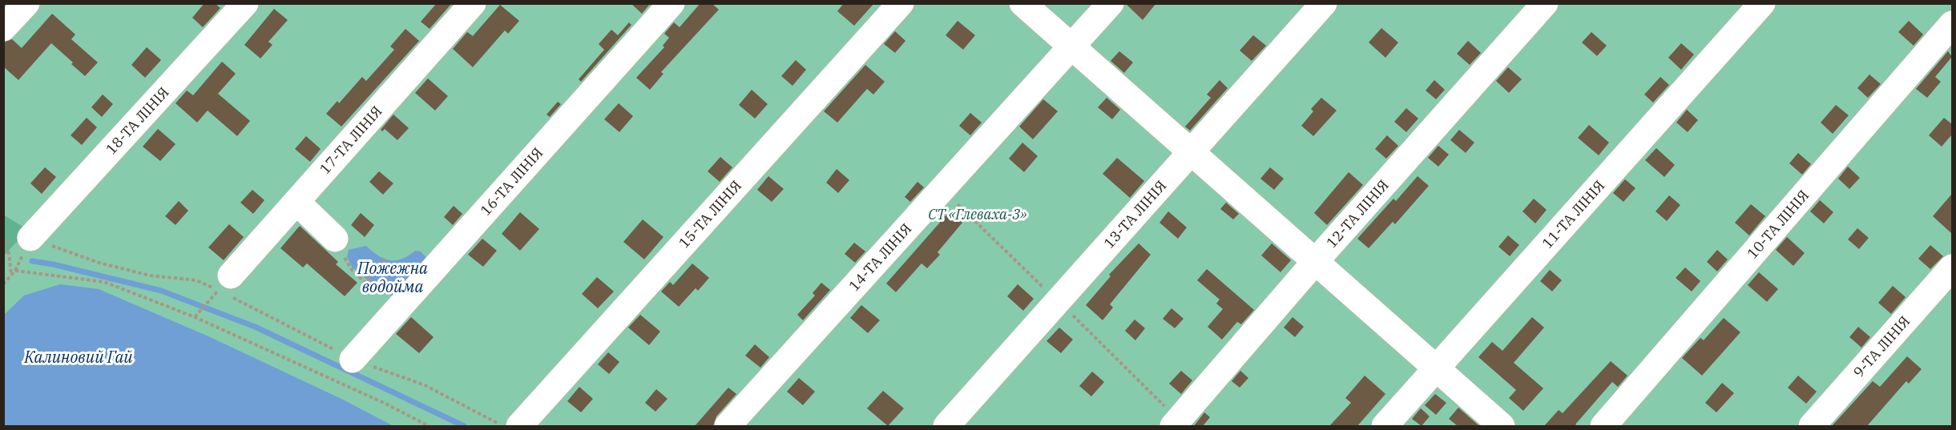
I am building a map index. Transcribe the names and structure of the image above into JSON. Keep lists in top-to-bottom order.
{
  "streets": {
    "lane": [
      "18-ТА ЛІНІЯ",
      "17-ТА ЛІНІЯ",
      "16-ТА ЛІНІЯ",
      "12-ТА ЛІНІЯ",
      "15-ТА ЛІНІЯ",
      "11-ТА ЛІНІЯ",
      "13-ТА ЛІНІЯ",
      "10-ТА ЛІНІЯ",
      "14-ТА ЛІНІЯ",
      "9-ТА ЛІНІЯ"
    ]
  },
  "water": ["Пожежна водойма", "Калиновий Гай"],
  "parks": ["СТ «Глеваха-3»"]
}
